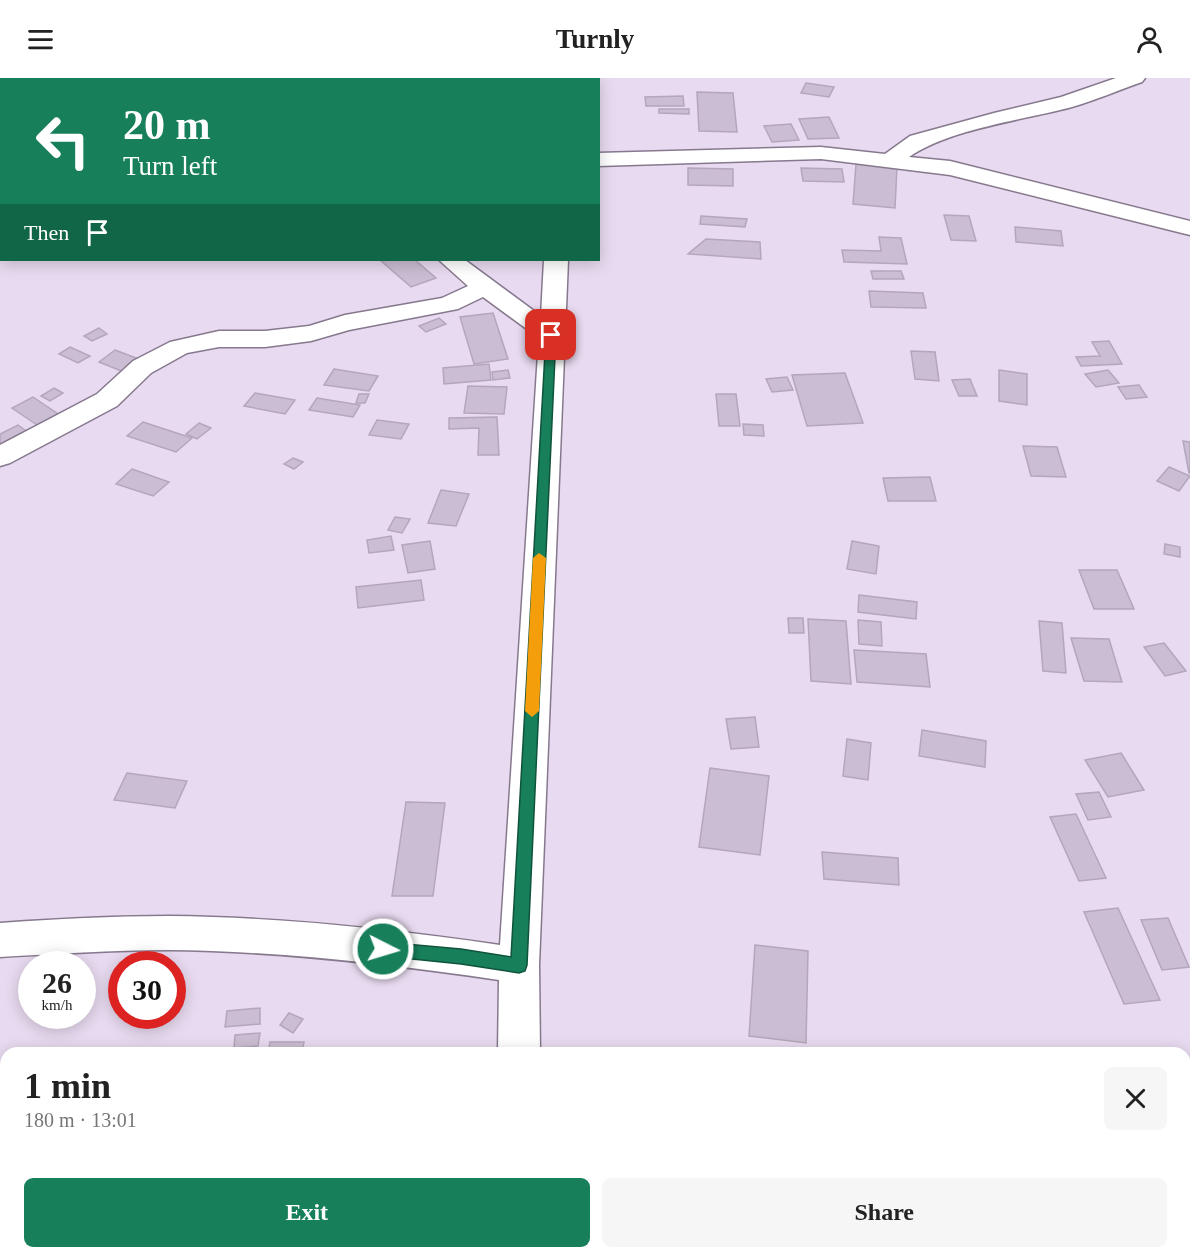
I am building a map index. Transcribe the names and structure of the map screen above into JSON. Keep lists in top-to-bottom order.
{
  "page": {
    "header": "Turnly",
    "turn": ["20 m", "Turn left"],
    "then": "Then",
    "speed": "26 km/h",
    "limit": "30",
    "heading": ["1 min", "180 m · 13:01"],
    "buttons": ["Exit", "Share"]
  }
}
